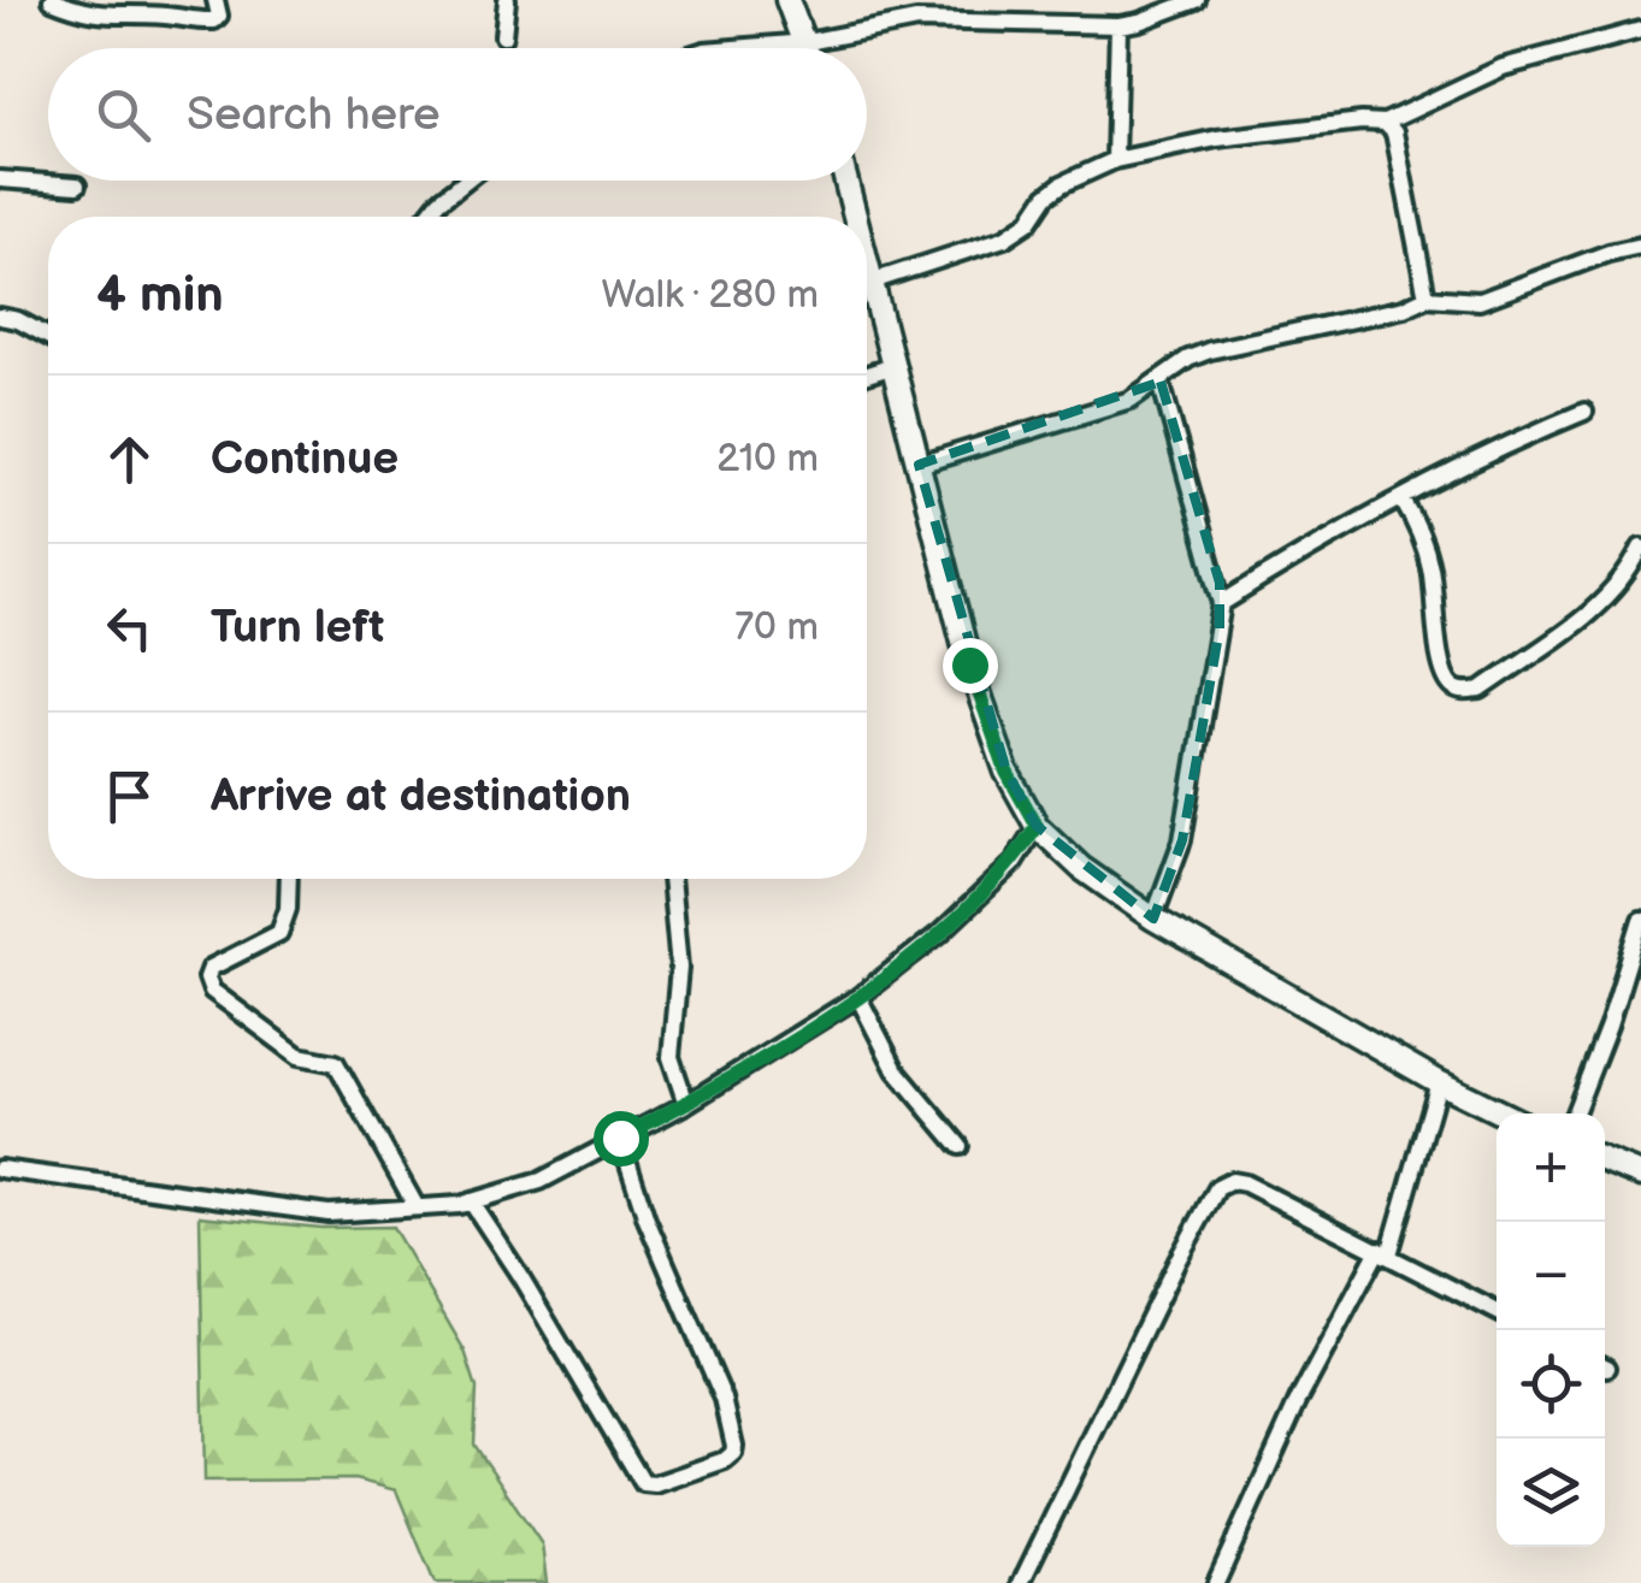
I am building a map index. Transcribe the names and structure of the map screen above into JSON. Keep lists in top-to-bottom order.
{
  "page": {
    "search": "Search here",
    "heading": ["4 min", "Walk · 280 m"],
    "list": [
      ["Continue", "210 m"],
      ["Turn left", "70 m"],
      "Arrive at destination"
    ],
    "map_buttons": ["+", "−"]
  }
}
